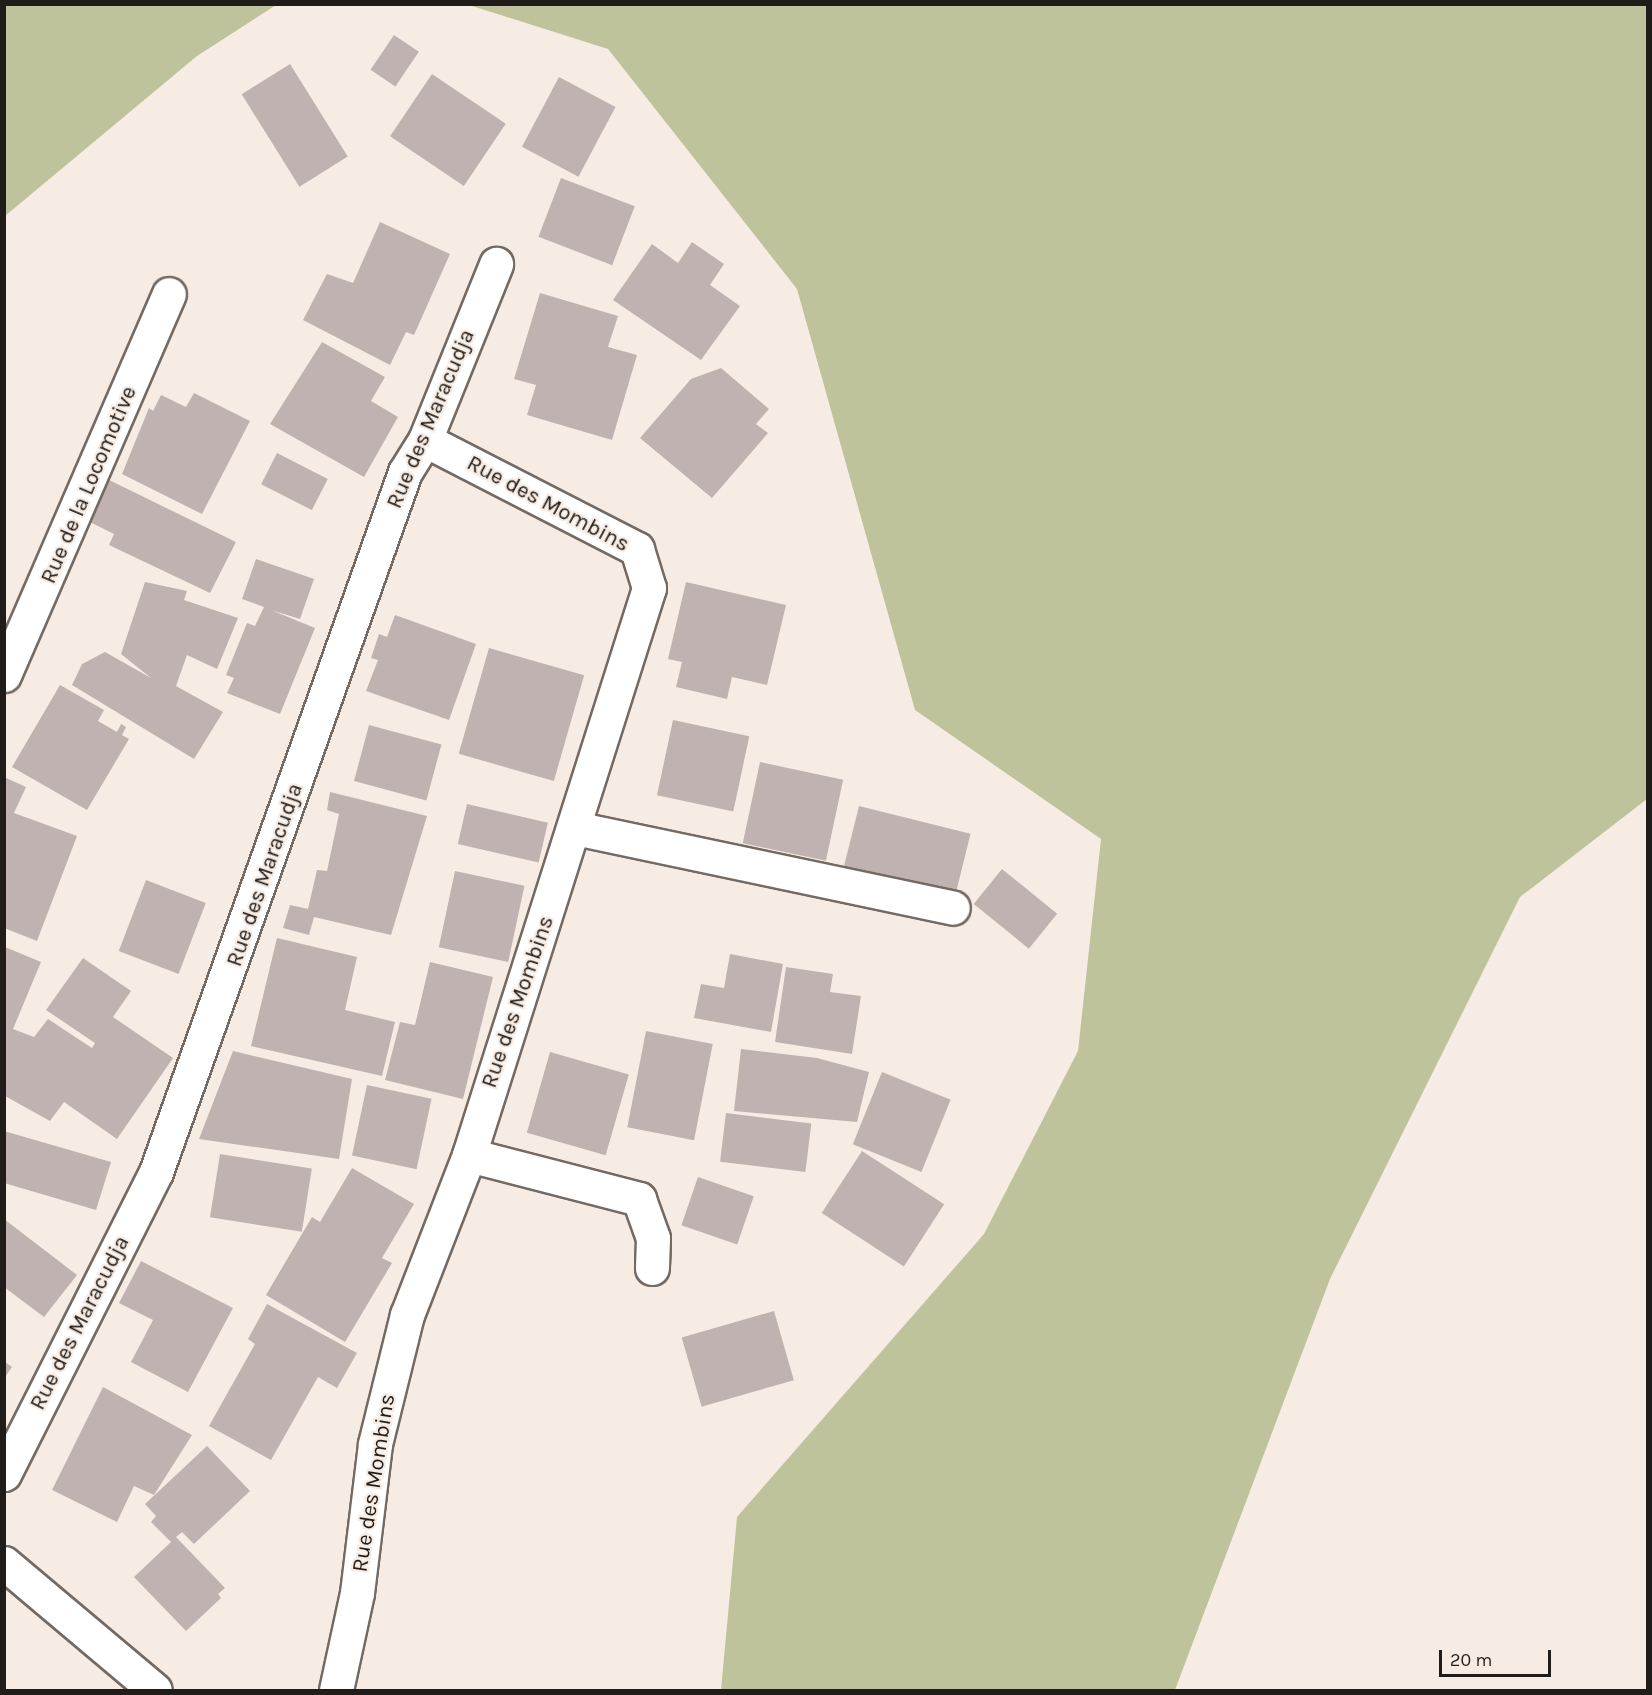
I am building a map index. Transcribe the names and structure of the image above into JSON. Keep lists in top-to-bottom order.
{
  "streets": {
    "street": ["Rue des Maracudja", "Rue de la Locomotive", "Rue des Mombins"]
  },
  "crossings": [
    ["Rue des Maracudja", "Rue des Mombins"]
  ],
  "scale_bar": "20 m"
}
